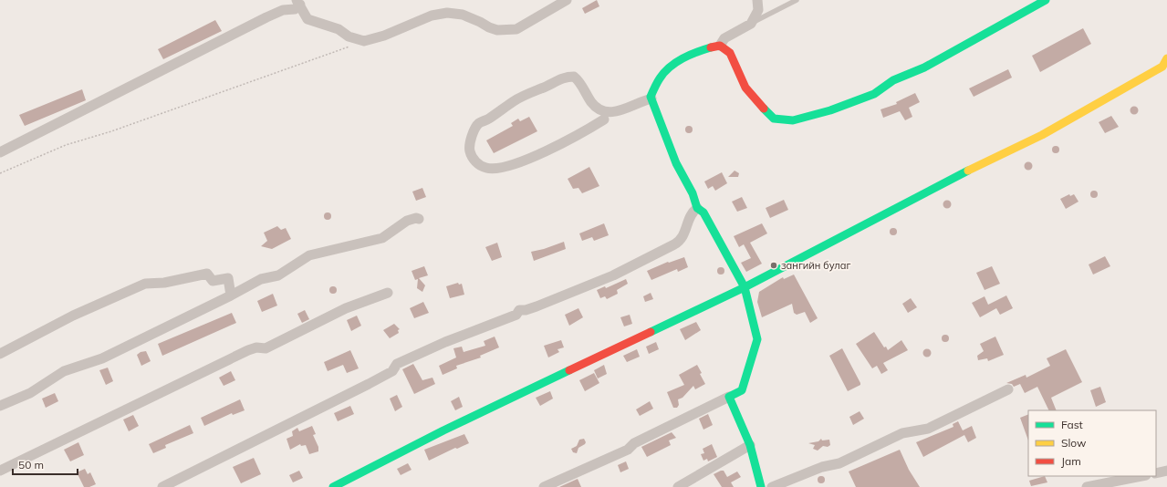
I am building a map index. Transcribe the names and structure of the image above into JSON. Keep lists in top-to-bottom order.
{
  "places": ["зангийн булаг"],
  "legend": ["Fast", "Slow", "Jam"],
  "scale_bar": "50 m"
}
